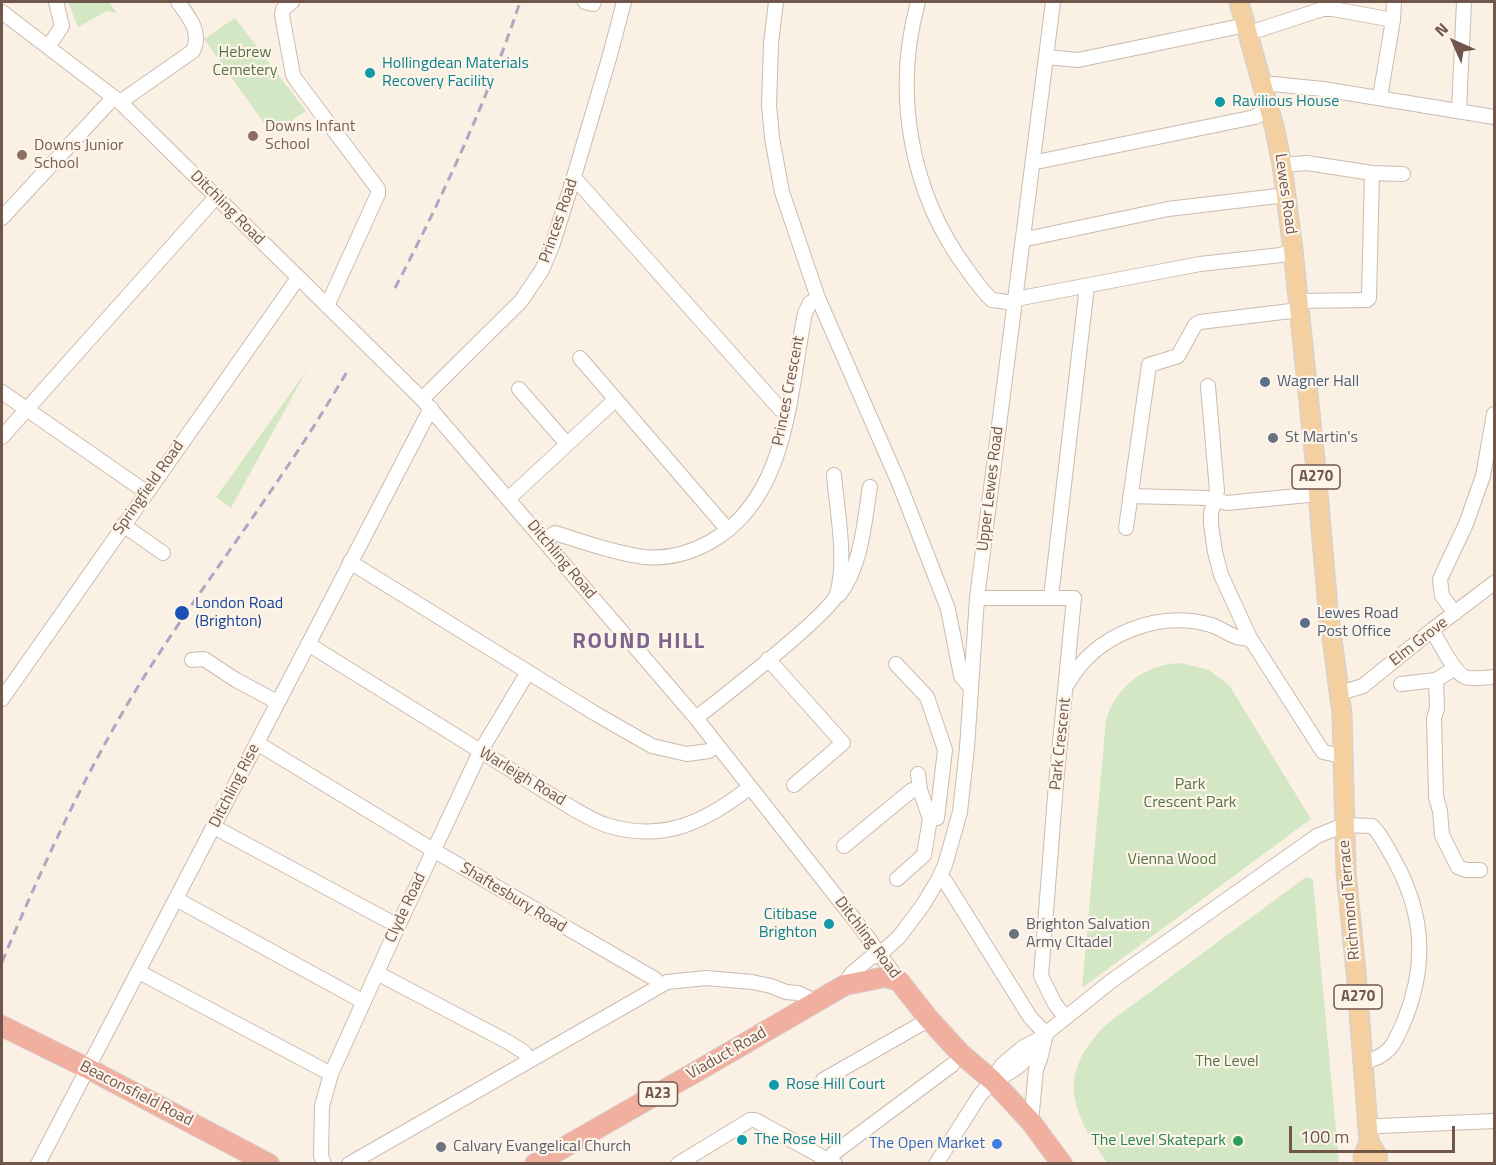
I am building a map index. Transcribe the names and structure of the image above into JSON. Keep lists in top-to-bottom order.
{
  "streets": {
    "highway": [
      "Ditchling Road",
      "Viaduct Road",
      "Beaconsfield Road",
      "A23"
    ],
    "main road": ["Lewes Road", "A270", "Richmond Terrace"],
    "street": [
      "Princes Road",
      "Princes Crescent",
      "Springfield Road",
      "Upper Lewes Road",
      "Elm Grove",
      "Park Crescent",
      "Warleigh Road",
      "Ditchling Rise",
      "Shaftesbury Road",
      "Clyde Road"
    ]
  },
  "crossings": [
    ["Lewes Road", "A270"],
    ["Ditchling Road", "Princes Road"],
    ["Ditchling Road", "Princes Crescent"],
    ["Ditchling Road", "Springfield Road"],
    ["Ditchling Road", "Upper Lewes Road"],
    ["Ditchling Road", "Warleigh Road"],
    ["Ditchling Road", "Ditchling Rise"],
    ["Ditchling Road", "Viaduct Road"],
    ["Ditchling Road", "A23"],
    ["Princes Road", "Ditchling Rise"],
    ["A270", "Elm Grove"],
    ["A270", "Richmond Terrace"],
    ["Upper Lewes Road", "Viaduct Road"],
    ["Elm Grove", "Richmond Terrace"],
    ["Warleigh Road", "Ditchling Rise"],
    ["Warleigh Road", "Clyde Road"],
    ["Ditchling Rise", "Shaftesbury Road"],
    ["Ditchling Rise", "Beaconsfield Road"],
    ["Shaftesbury Road", "Clyde Road"],
    ["Viaduct Road", "A23"]
  ],
  "districts": ["ROUND HILL"],
  "parks": [
    "Hebrew Cemetery",
    "Park Crescent Park",
    "Vienna Wood",
    "The Level"
  ],
  "places": [
    "Hollingdean Materials Recovery Facility",
    "Ravilious House",
    "Downs Infant School",
    "Downs Junior School",
    "Wagner Hall",
    "St Martin's",
    "London Road (Brighton)",
    "Lewes Road Post Office",
    "Citibase Brighton",
    "Brighton Salvation Army CItadel",
    "Rose Hill Court",
    "The Rose Hill",
    "The Level Skatepark",
    "The Open Market",
    "Calvary Evangelical Church"
  ],
  "scale_bar": "100 m",
  "north": "top left"
}
